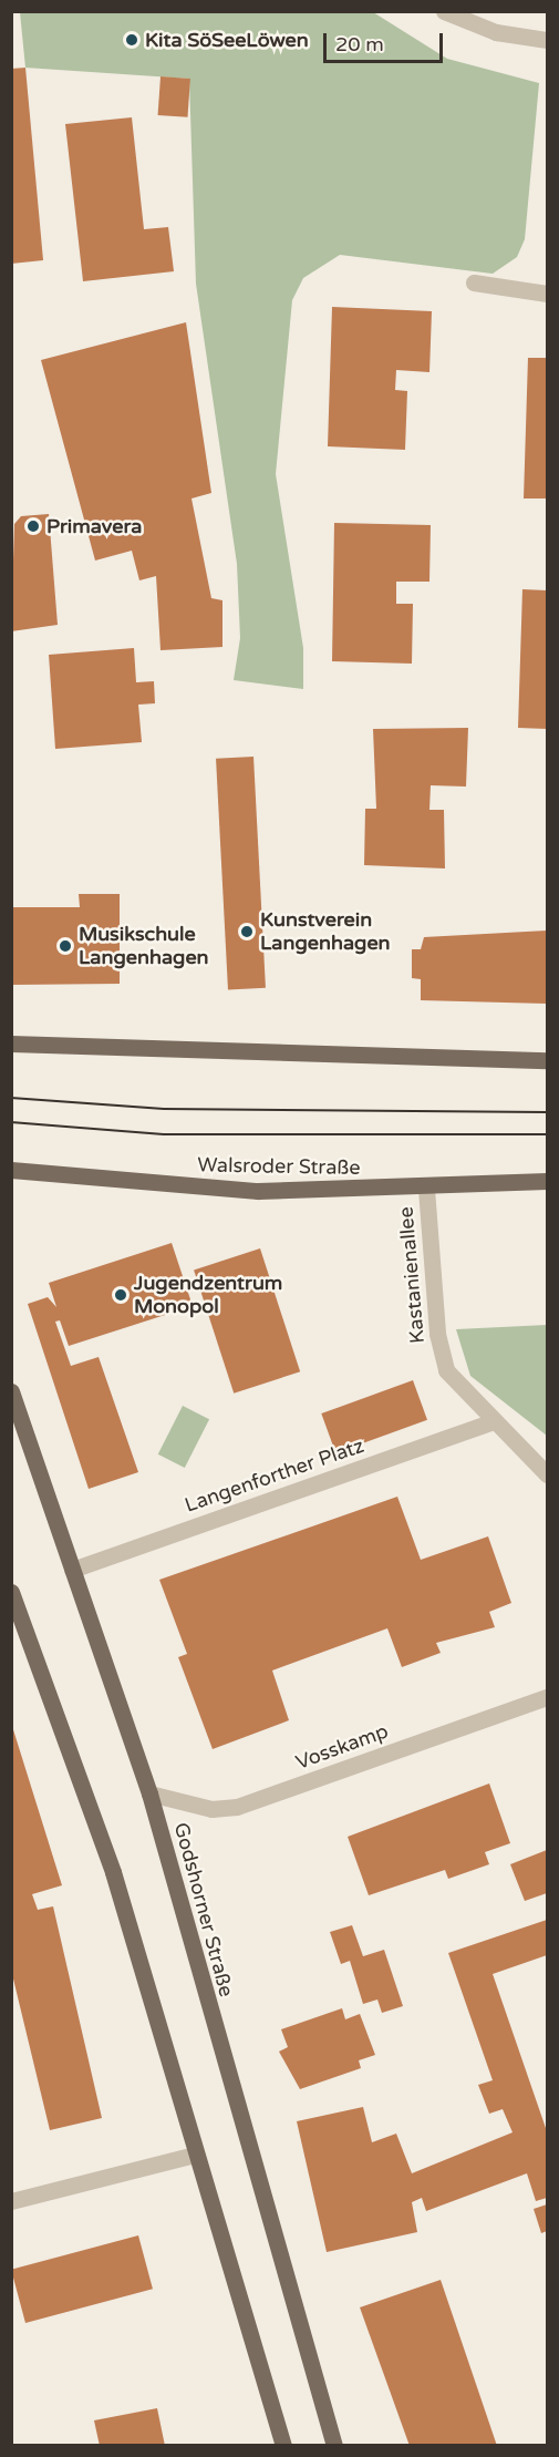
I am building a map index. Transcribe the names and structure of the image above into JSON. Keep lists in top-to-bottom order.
{
  "streets": {
    "main road": ["Walsroder Straße", "Godshorner Straße"],
    "street": ["Kastanienallee", "Langenforther Platz", "Vosskamp"]
  },
  "crossings": [
    ["Walsroder Straße", "Kastanienallee"],
    ["Kastanienallee", "Langenforther Platz"],
    ["Langenforther Platz", "Godshorner Straße"],
    ["Vosskamp", "Godshorner Straße"]
  ],
  "places": [
    "Kita SöSeeLöwen",
    "Primavera",
    "Kunstverein Langenhagen",
    "Musikschule Langenhagen",
    "Jugendzentrum Monopol"
  ],
  "scale_bar": "20 m"
}
